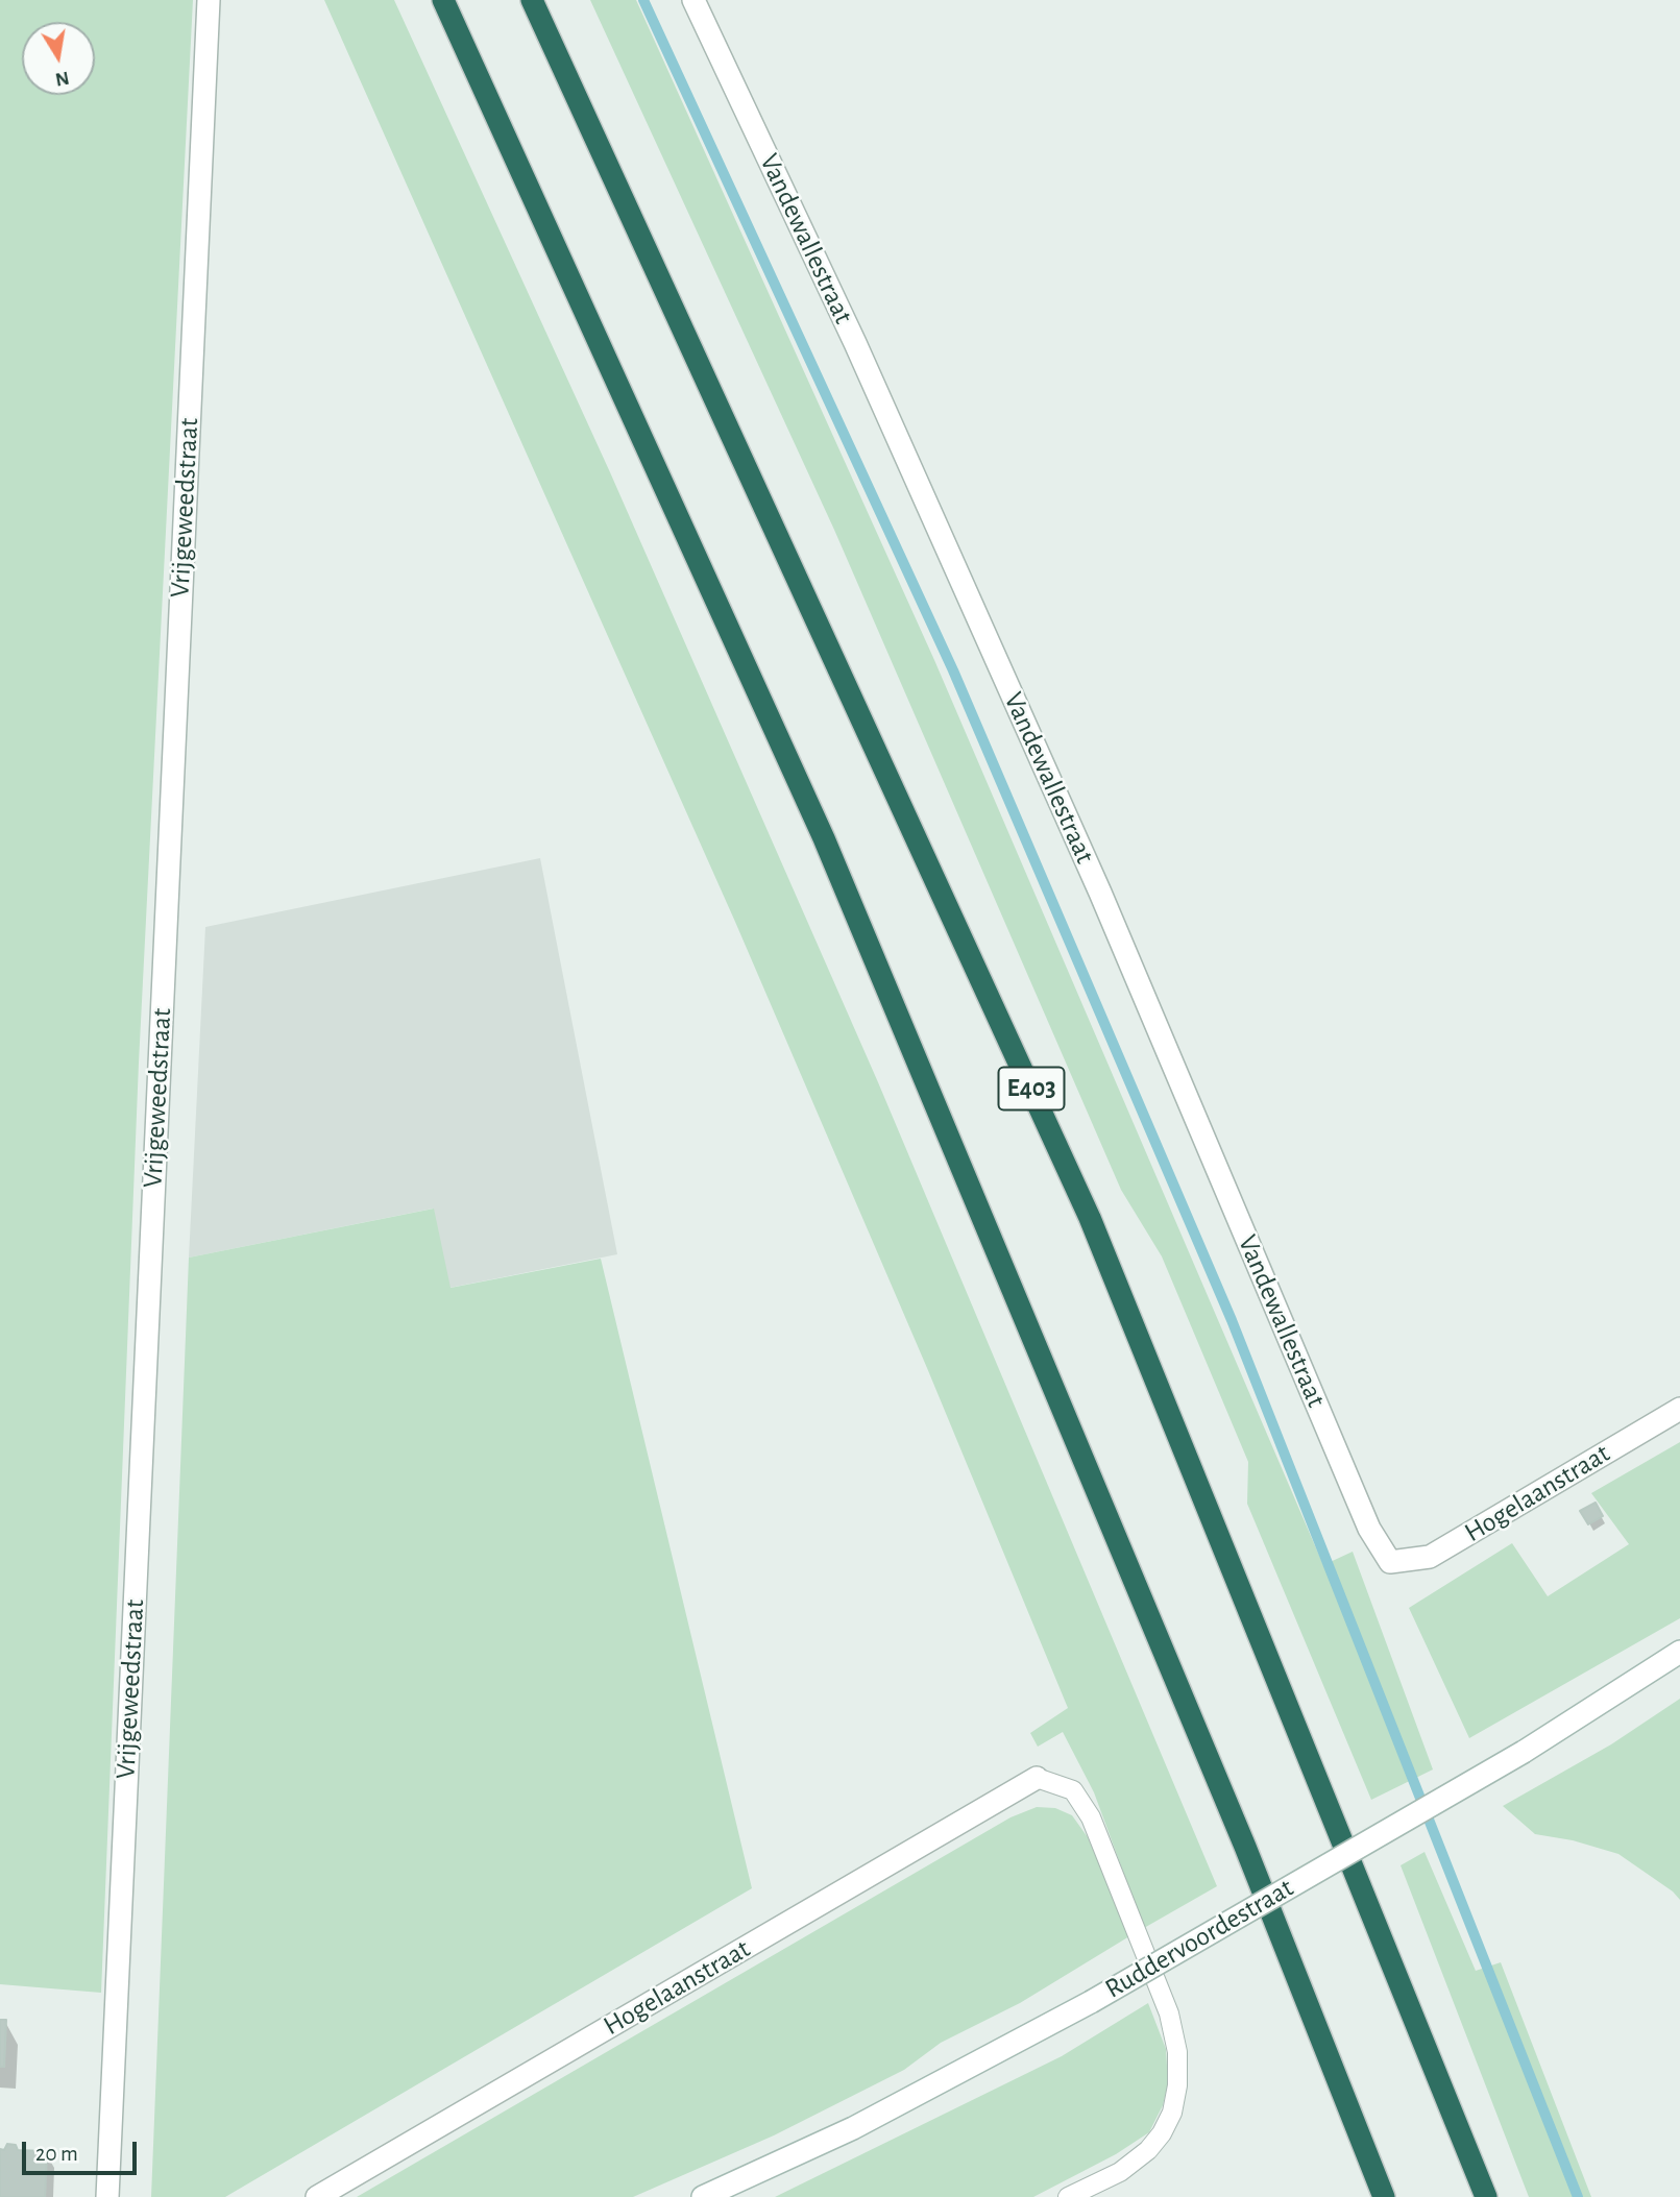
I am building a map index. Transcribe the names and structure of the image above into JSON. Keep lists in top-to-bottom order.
{
  "streets": {
    "highway": ["E403"],
    "street": [
      "Vandewallestraat",
      "Vrijgeweedstraat",
      "Hogelaanstraat",
      "Ruddervoordestraat"
    ]
  },
  "crossings": [
    ["Vandewallestraat", "Hogelaanstraat"]
  ],
  "scale_bar": "20 m",
  "north": "bottom"
}
